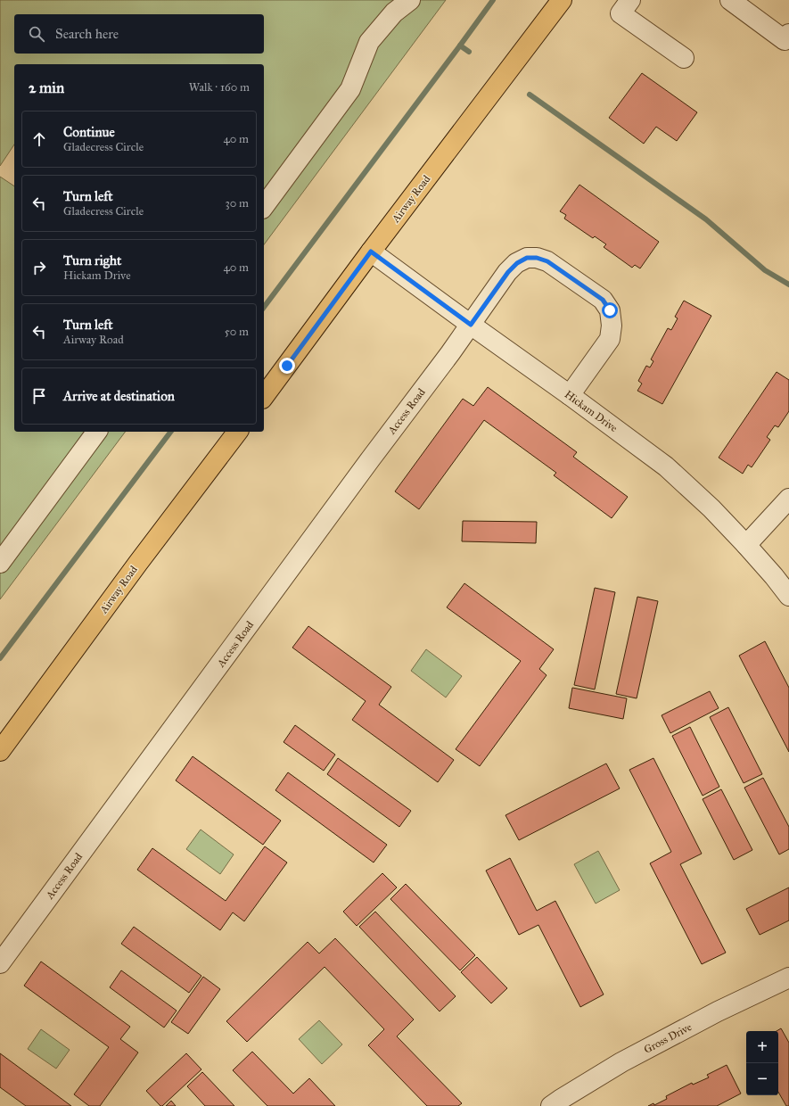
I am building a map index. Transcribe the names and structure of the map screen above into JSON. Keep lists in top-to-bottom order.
{
  "streets": {
    "main road": ["Airway Road"],
    "street": ["Access Road", "Hickam Drive", "Gross Drive"]
  },
  "crossings": [
    ["Airway Road", "Hickam Drive"],
    ["Access Road", "Hickam Drive"]
  ],
  "page": {
    "search": "Search here",
    "heading": ["2 min", "Walk · 160 m"],
    "list": [
      ["Continue", "Gladecress Circle", "40 m"],
      ["Turn left", "Gladecress Circle", "30 m"],
      ["Turn right", "Hickam Drive", "40 m"],
      ["Turn left", "Airway Road", "50 m"],
      "Arrive at destination"
    ],
    "map_buttons": ["+", "−"]
  }
}
